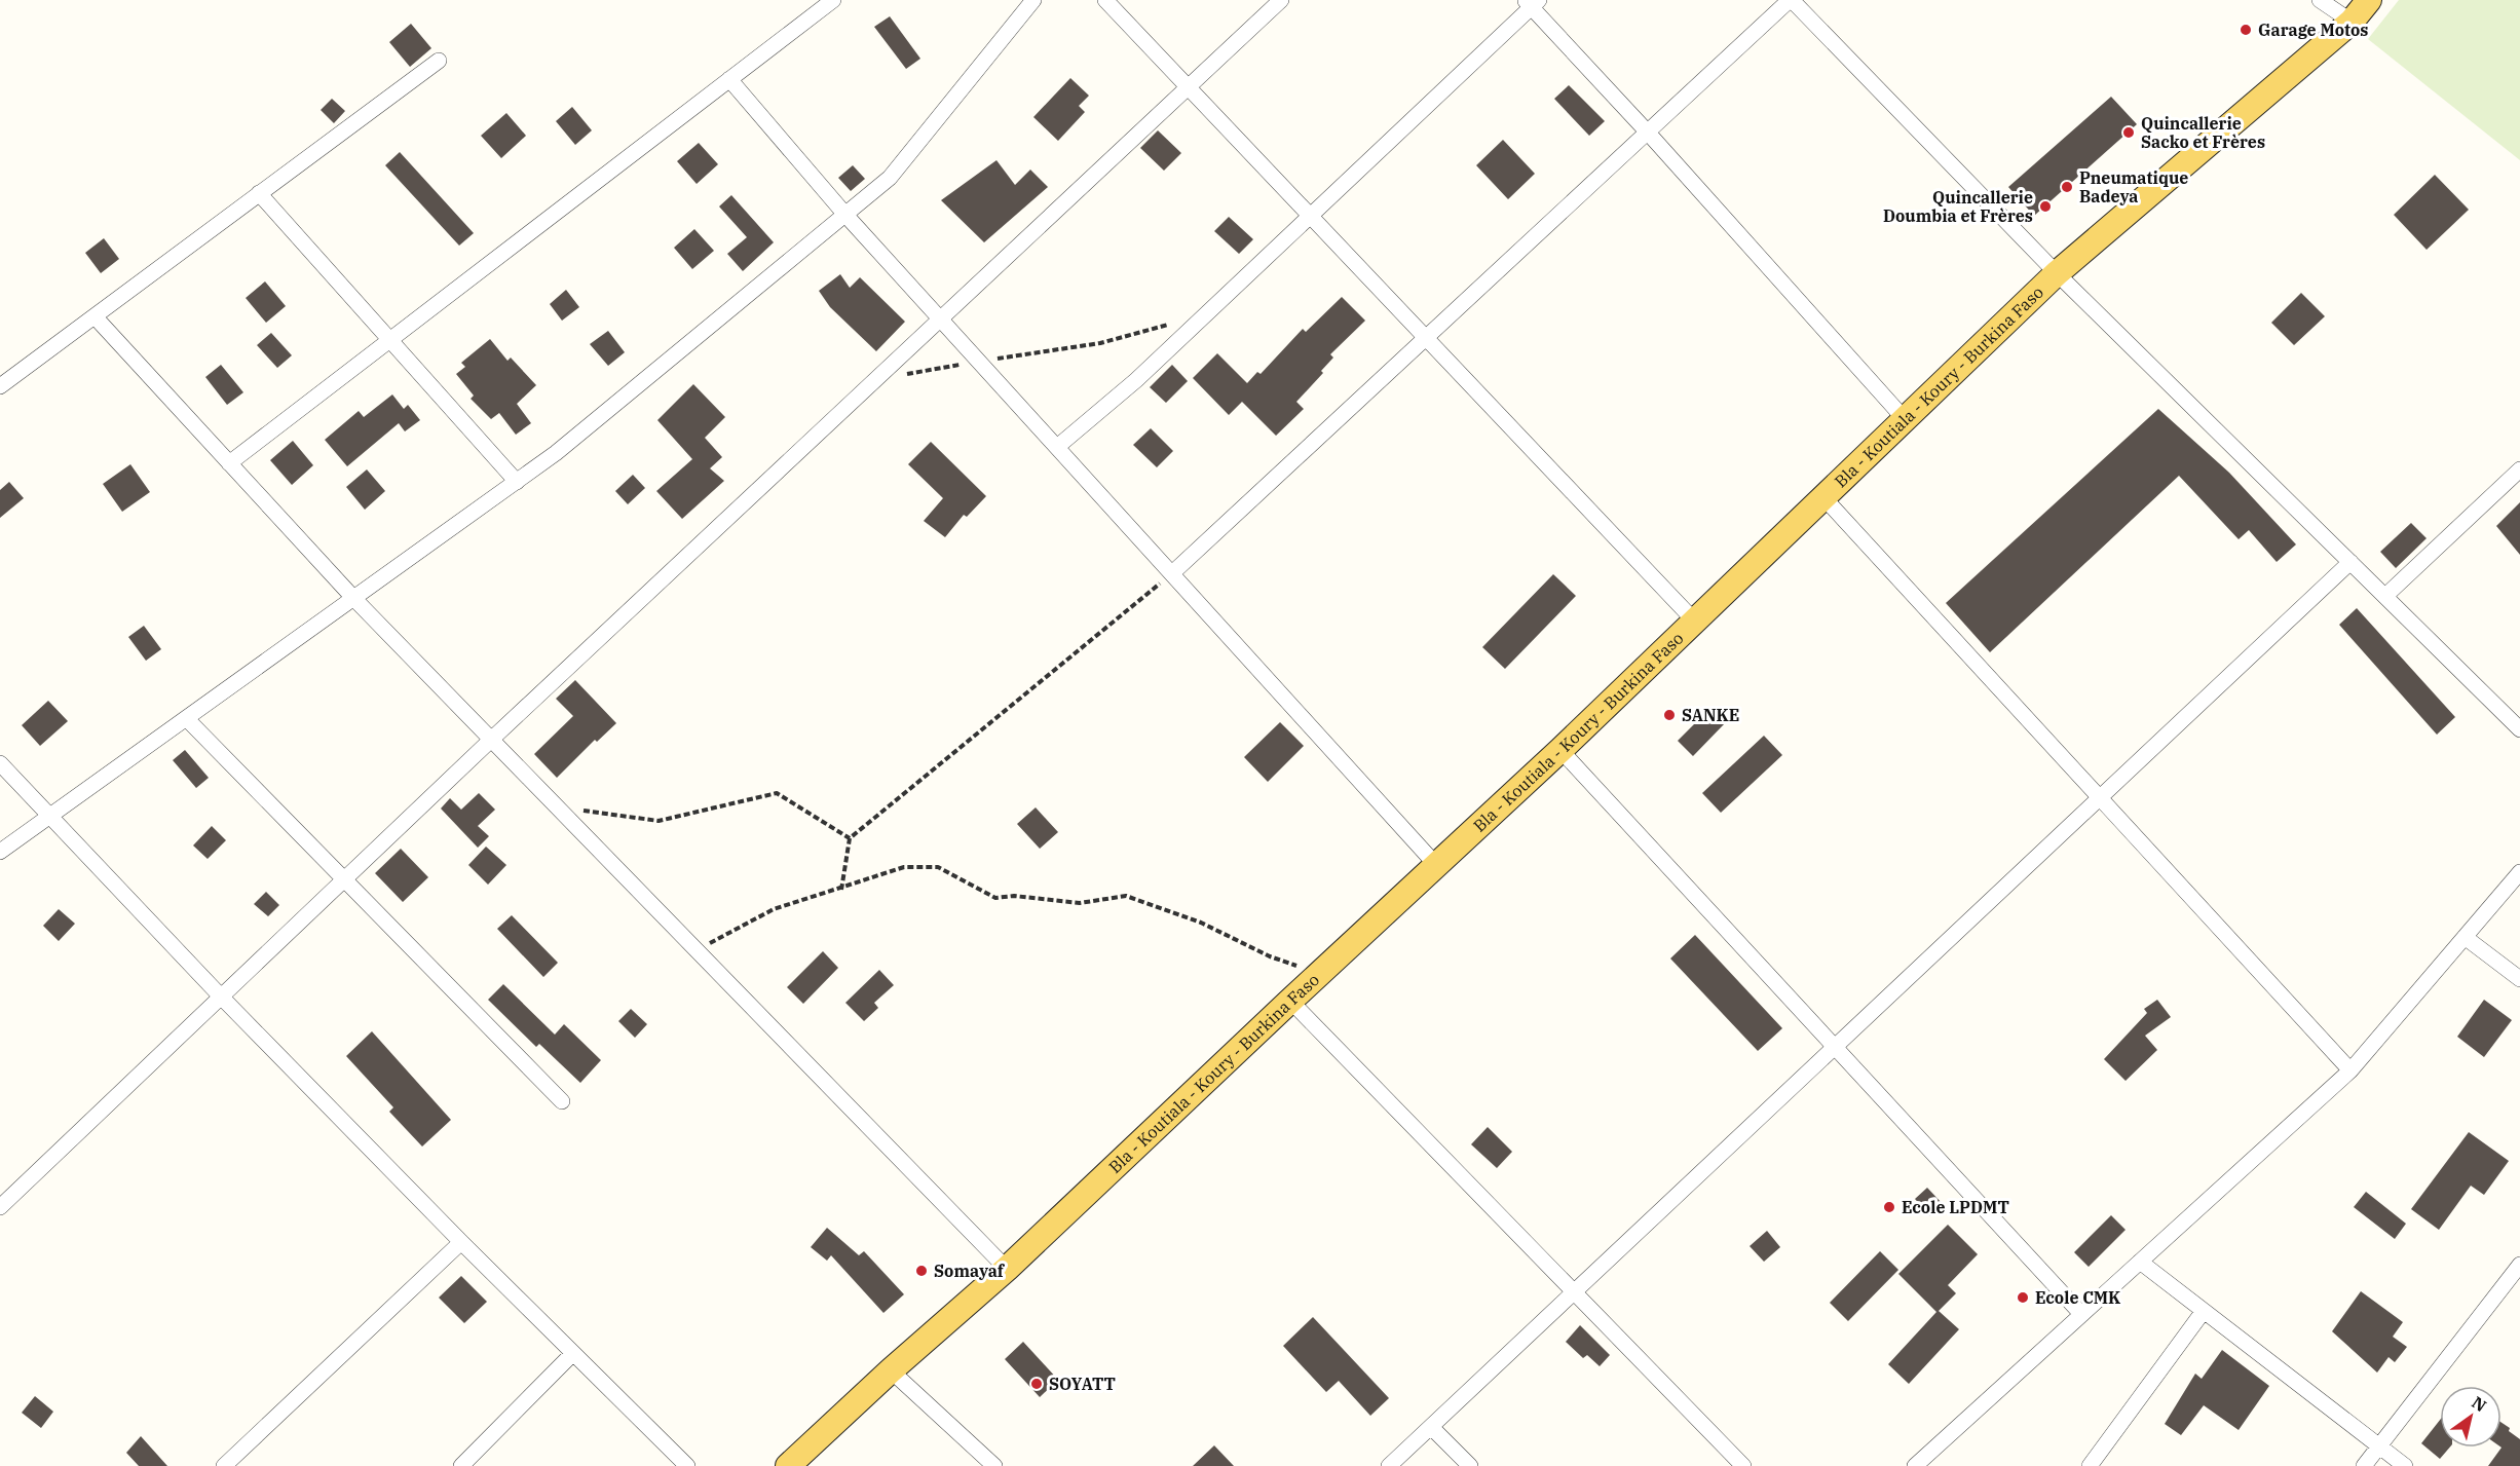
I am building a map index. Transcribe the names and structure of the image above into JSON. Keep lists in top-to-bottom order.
{
  "streets": {
    "main road": ["Bla - Koutiala - Koury - Burkina Faso"]
  },
  "places": [
    "Garage Motos",
    "Quincallerie Sacko et Frères",
    "Pneumatique Badeya",
    "Quincallerie Doumbia et Frères",
    "SANKE",
    "Ecole LPDMT",
    "Somayaf",
    "Ecole CMK",
    "SOYATT"
  ],
  "north": "top right"
}
